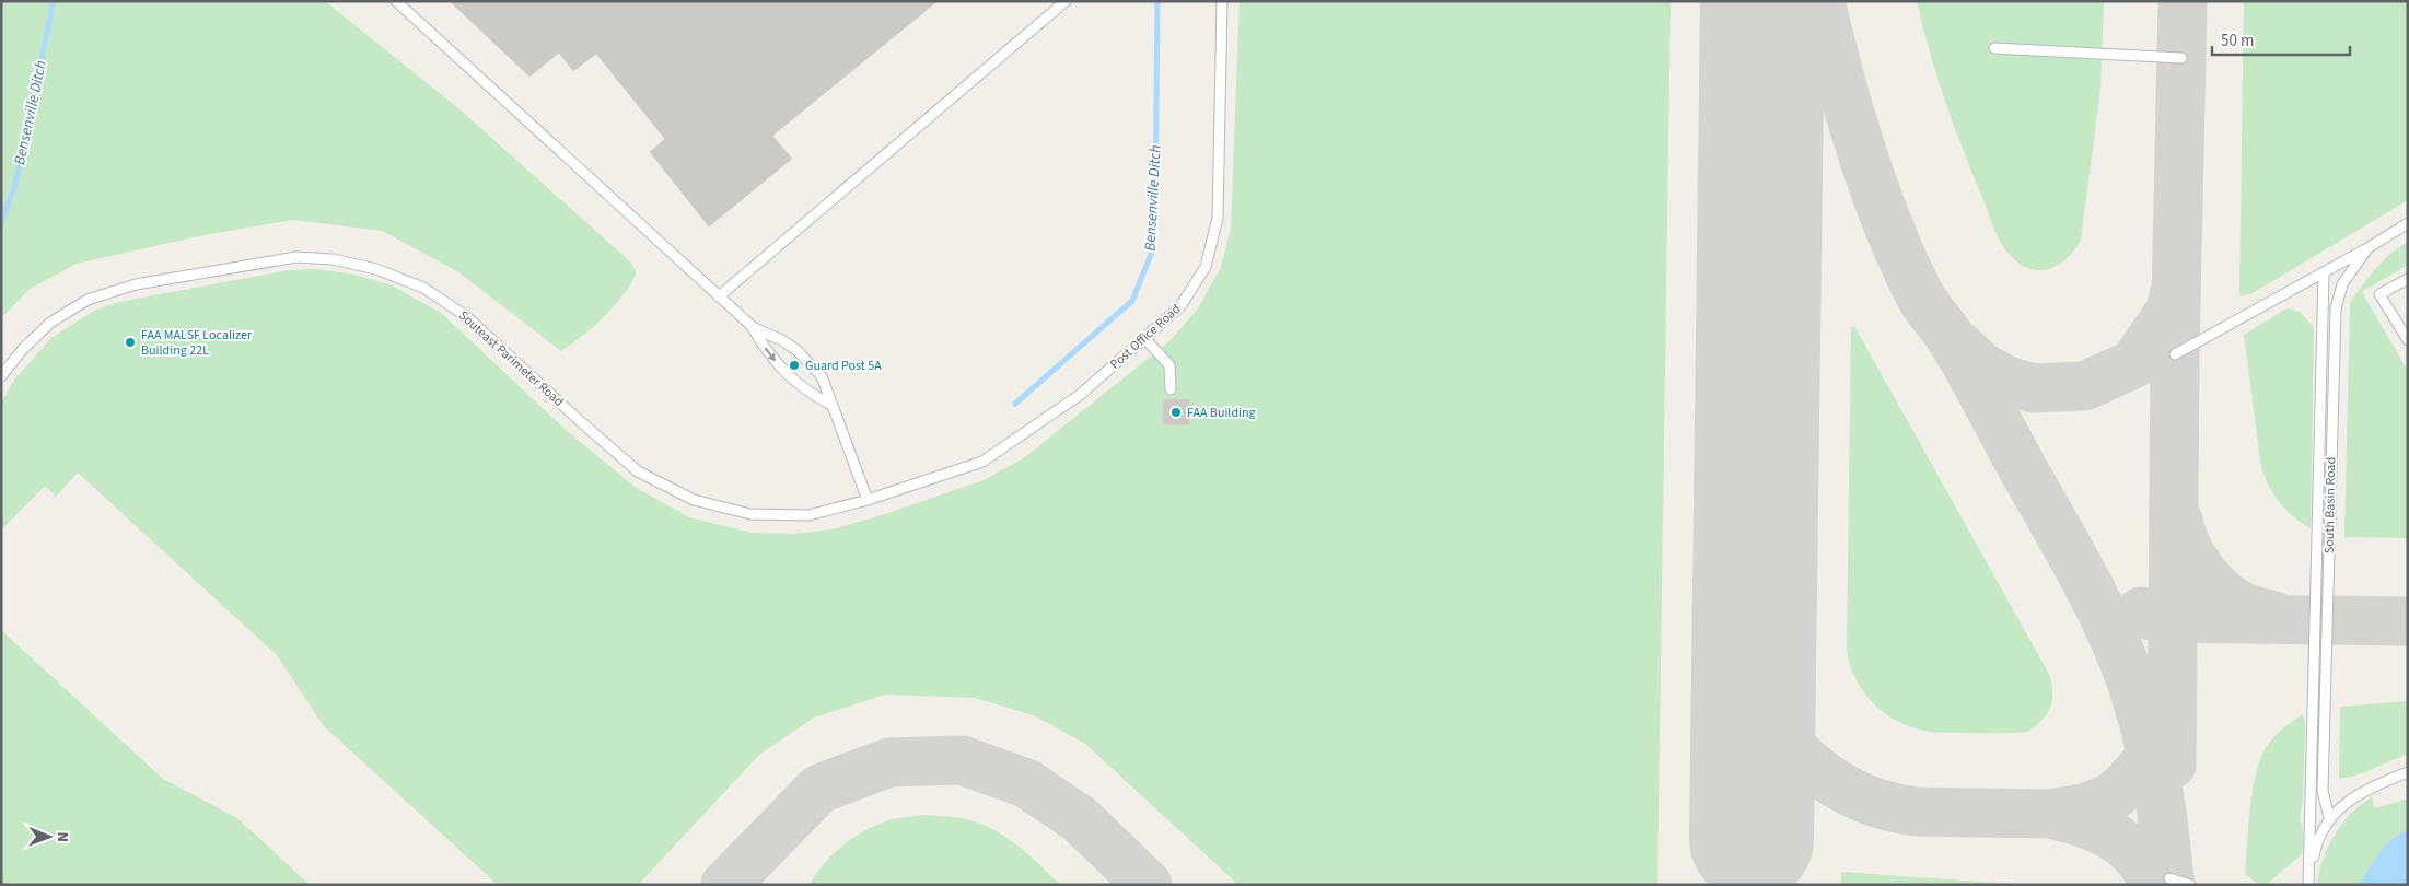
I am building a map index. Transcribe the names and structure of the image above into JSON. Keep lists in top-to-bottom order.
{
  "streets": {
    "lane": ["Post Office Road", "Souteast Parimeter Road", "South Basin Road"]
  },
  "crossings": [
    ["Post Office Road", "Souteast Parimeter Road"]
  ],
  "water": ["Bensenville Ditch"],
  "places": ["FAA MALSF Localizer Building 22L", "Guard Post 5A", "FAA Building"],
  "scale_bar": "50 m",
  "north": "right"
}
